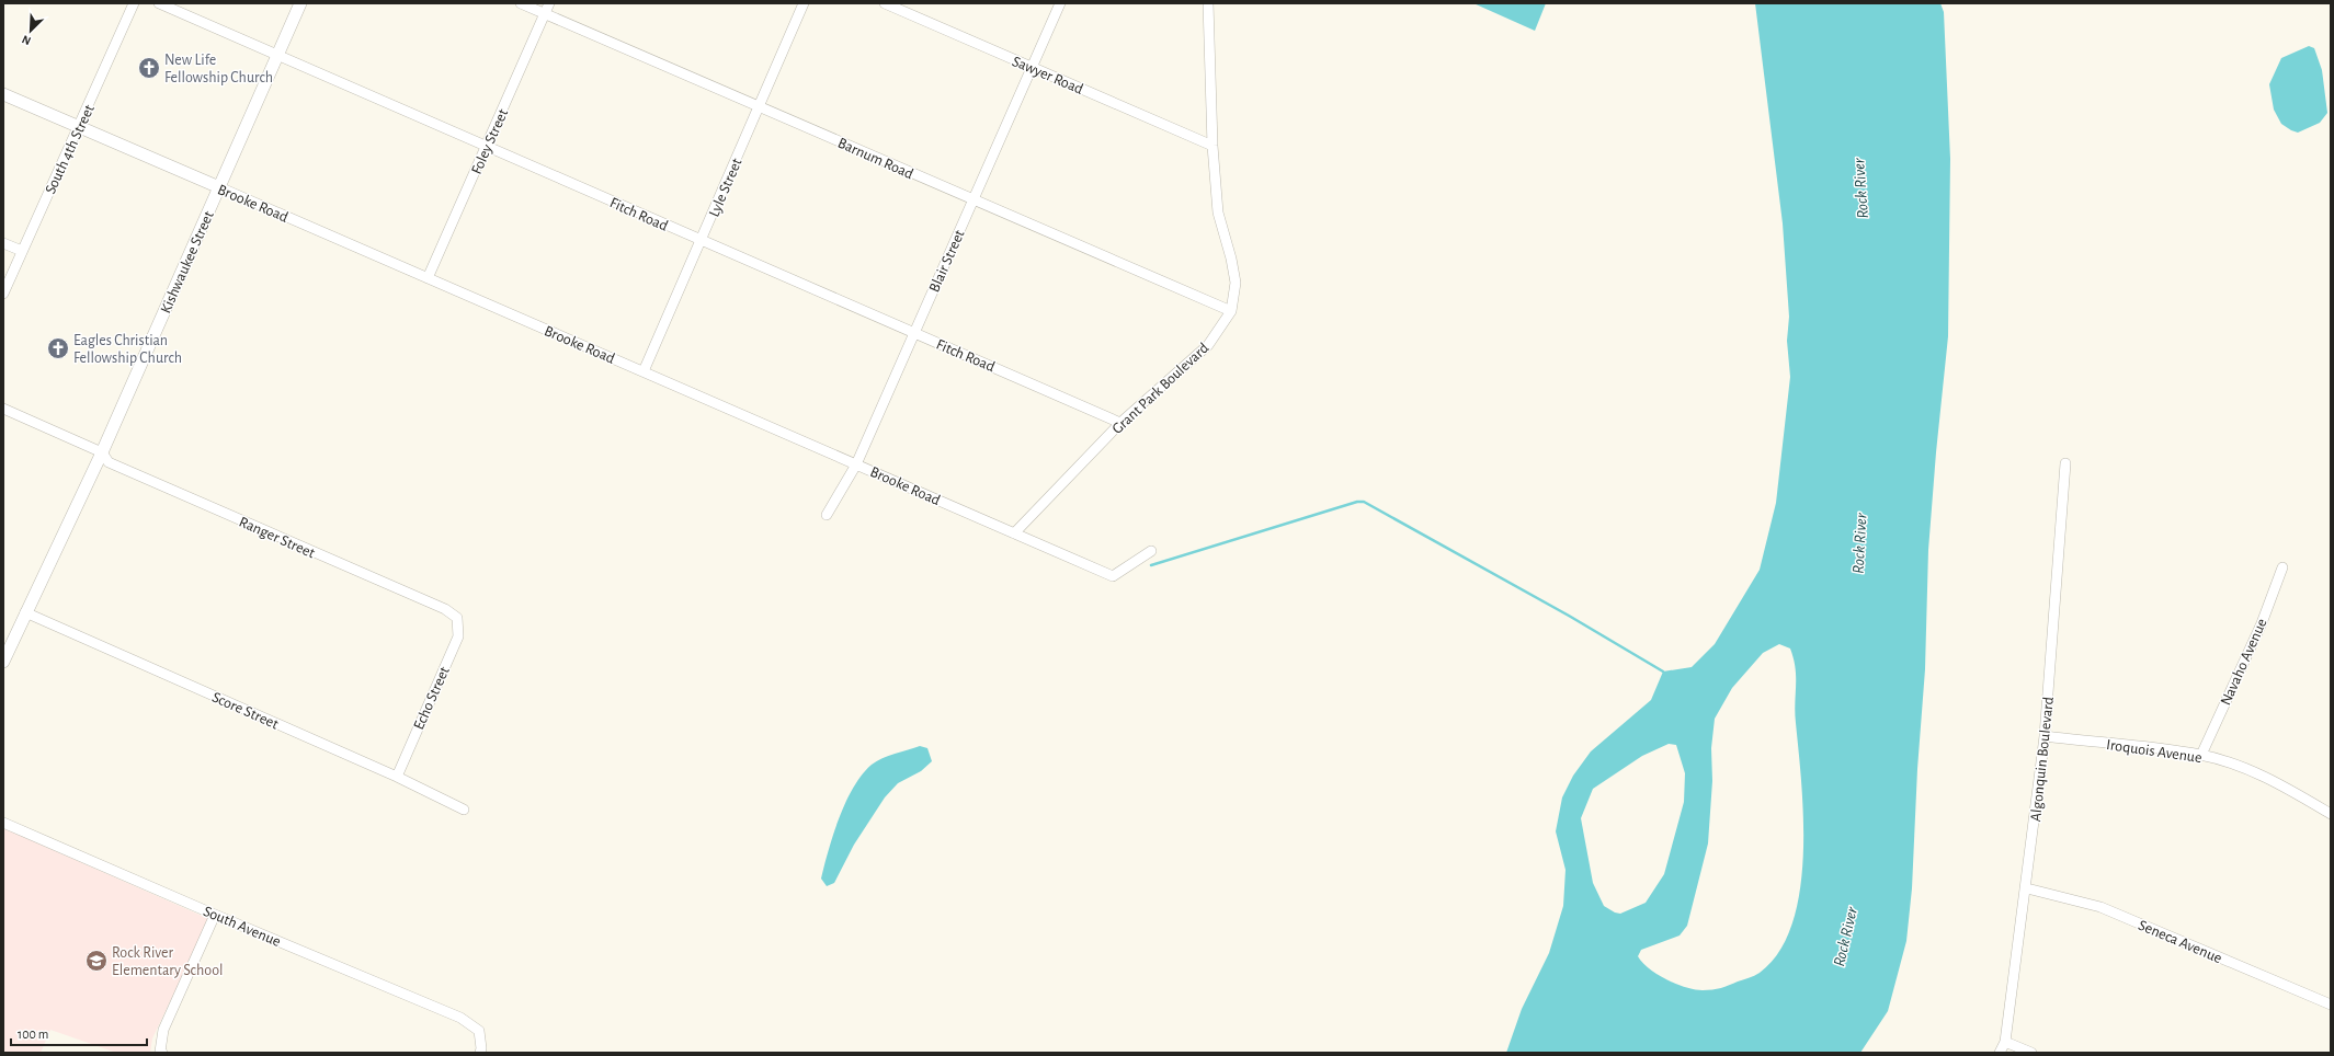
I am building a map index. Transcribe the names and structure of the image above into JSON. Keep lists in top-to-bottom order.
{
  "streets": {
    "street": [
      "Sawyer Road",
      "Foley Street",
      "South 4th Street",
      "Barnum Road",
      "Lyle Street",
      "Brooke Road",
      "Fitch Road",
      "Blair Street",
      "Kishwaukee Street",
      "Grant Park Boulevard",
      "Ranger Street",
      "Navaho Avenue",
      "Echo Street",
      "Score Street",
      "Iroquois Avenue",
      "Algonquin Boulevard",
      "South Avenue",
      "Seneca Avenue"
    ]
  },
  "crossings": [
    ["Sawyer Road", "Blair Street"],
    ["Sawyer Road", "Grant Park Boulevard"],
    ["Foley Street", "Barnum Road"],
    ["Foley Street", "Brooke Road"],
    ["Foley Street", "Fitch Road"],
    ["South 4th Street", "Brooke Road"],
    ["Barnum Road", "Lyle Street"],
    ["Barnum Road", "Blair Street"],
    ["Barnum Road", "Grant Park Boulevard"],
    ["Lyle Street", "Brooke Road"],
    ["Lyle Street", "Fitch Road"],
    ["Brooke Road", "Blair Street"],
    ["Brooke Road", "Kishwaukee Street"],
    ["Brooke Road", "Grant Park Boulevard"],
    ["Fitch Road", "Blair Street"],
    ["Fitch Road", "Kishwaukee Street"],
    ["Fitch Road", "Grant Park Boulevard"],
    ["Kishwaukee Street", "Ranger Street"],
    ["Kishwaukee Street", "Score Street"],
    ["Ranger Street", "Echo Street"],
    ["Navaho Avenue", "Iroquois Avenue"],
    ["Echo Street", "Score Street"],
    ["Iroquois Avenue", "Algonquin Boulevard"],
    ["Algonquin Boulevard", "Seneca Avenue"]
  ],
  "water": ["Rock River"],
  "places": {
    "church": ["New Life Fellowship Church", "Eagles Christian Fellowship Church"],
    "school or university": ["Rock River Elementary School"]
  },
  "scale_bar": "100 m",
  "north": "bottom left"
}
